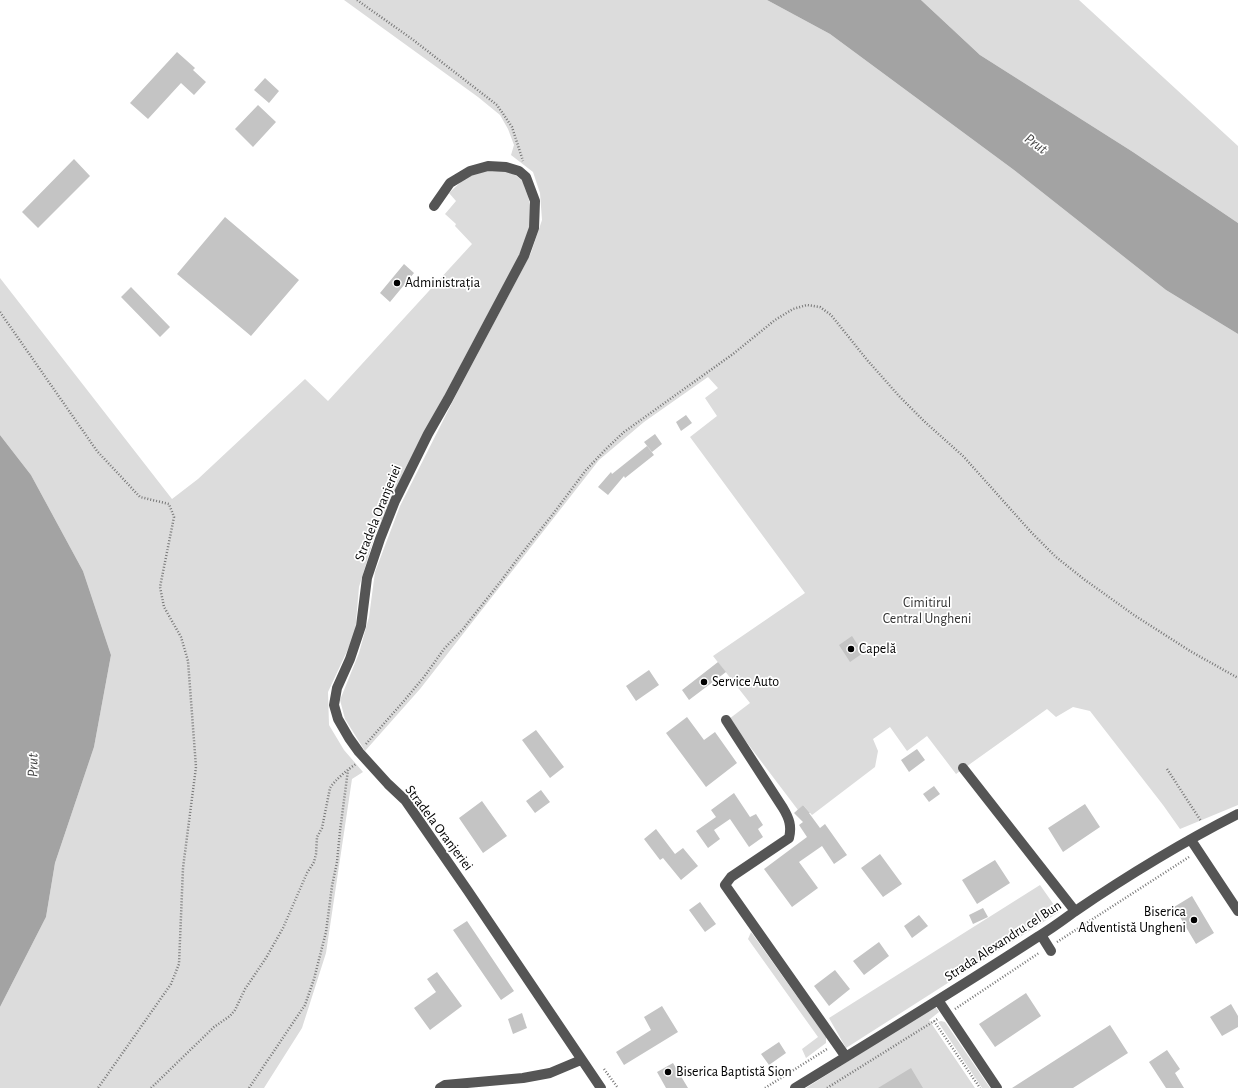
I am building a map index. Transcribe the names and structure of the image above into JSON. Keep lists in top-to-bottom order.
{
  "streets": {
    "street": ["Stradela Oranjeriei", "Strada Alexandru cel Bun"]
  },
  "water": ["Prut"],
  "parks": ["Cimitirul Central Ungheni"],
  "places": [
    "Administrația",
    "Capelă",
    "Service Auto",
    "Biserica Adventistă Ungheni",
    "Biserica Baptistă Sion"
  ]
}
